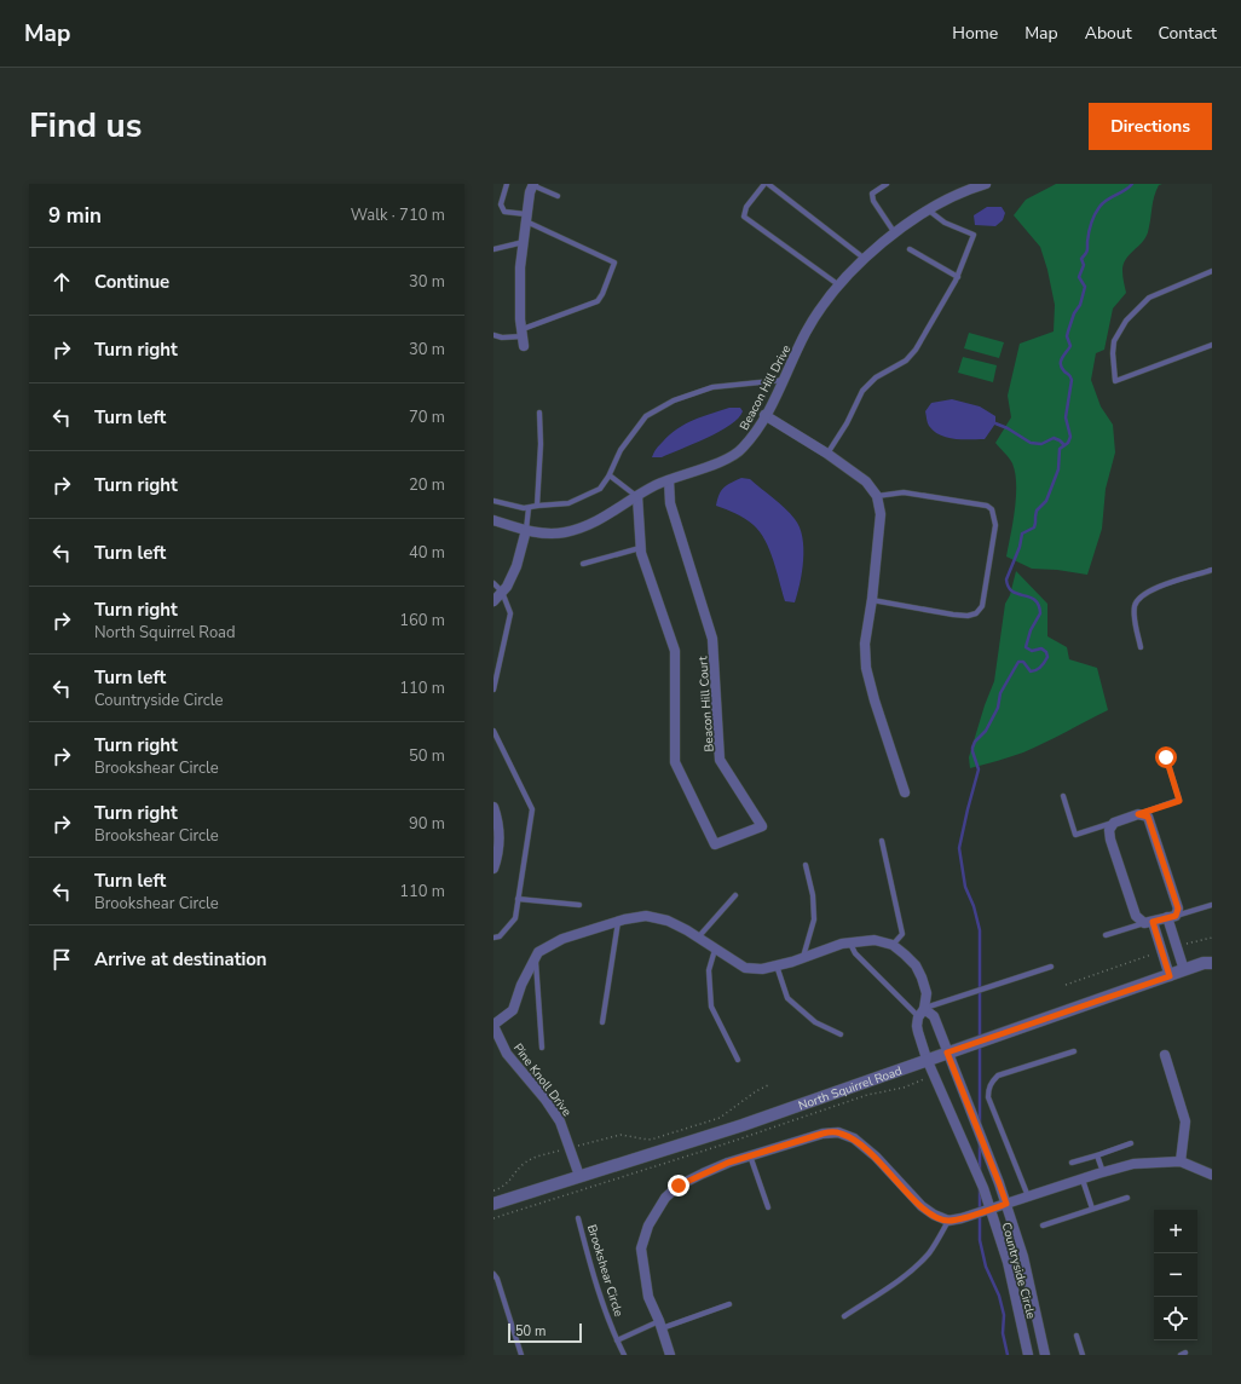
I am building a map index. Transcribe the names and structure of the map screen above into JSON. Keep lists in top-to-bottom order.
{
  "streets": {
    "street": [
      "Beacon Hill Drive",
      "Beacon Hill Court",
      "Pine Knoll Drive",
      "North Squirrel Road",
      "Countryside Circle"
    ],
    "lane": ["Brookshear Circle"]
  },
  "crossings": [
    ["Beacon Hill Drive", "Beacon Hill Court"],
    ["Pine Knoll Drive", "North Squirrel Road"],
    ["North Squirrel Road", "Countryside Circle"]
  ],
  "scale_bar": "50 m",
  "page": {
    "header": "Map",
    "nav": [
      "Home",
      "Map",
      "About",
      "Contact"
    ],
    "title": "Find us",
    "buttons": "Directions",
    "heading": ["9 min", "Walk · 710 m"],
    "list": [
      ["Continue", "30 m"],
      ["Turn right", "30 m"],
      ["Turn left", "70 m"],
      ["Turn right", "20 m"],
      ["Turn left", "40 m"],
      ["Turn right", "North Squirrel Road", "160 m"],
      ["Turn left", "Countryside Circle", "110 m"],
      ["Turn right", "Brookshear Circle", "50 m"],
      ["Turn right", "Brookshear Circle", "90 m"],
      ["Turn left", "Brookshear Circle", "110 m"],
      "Arrive at destination"
    ],
    "map_buttons": ["+", "−"],
    "scale": "50 m"
  }
}
